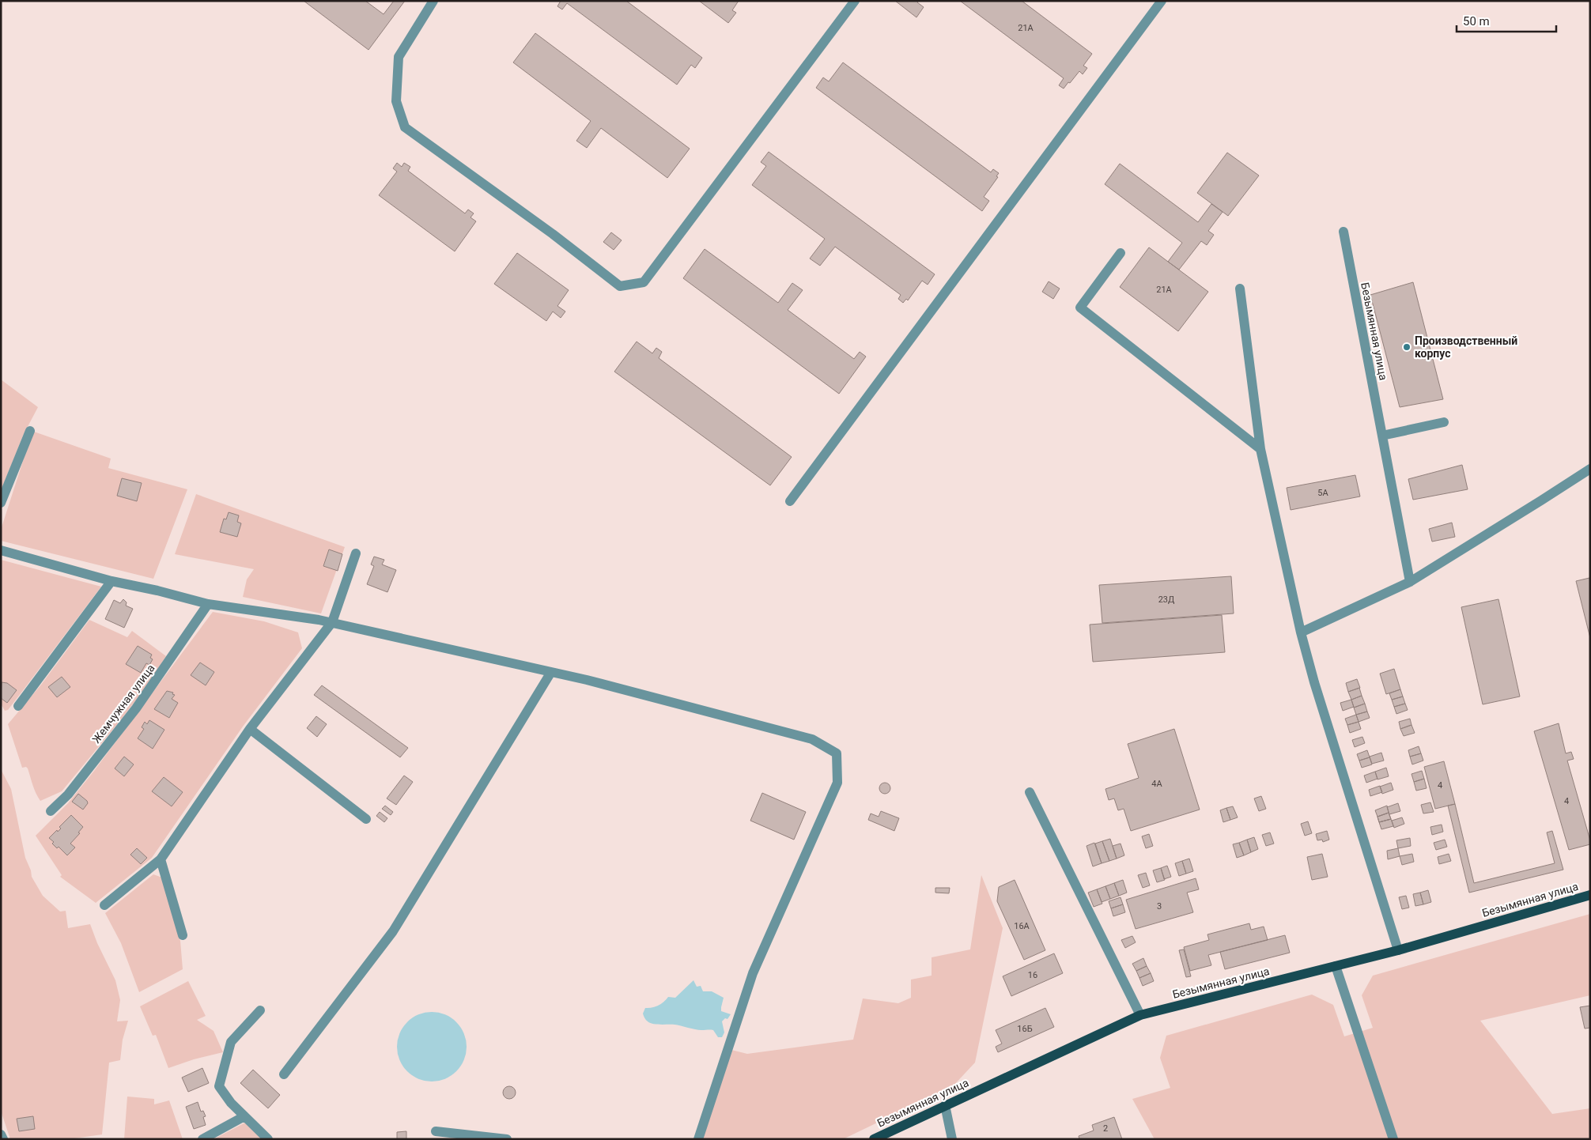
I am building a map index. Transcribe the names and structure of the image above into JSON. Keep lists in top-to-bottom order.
{
  "streets": {
    "main road": ["Безымянная улица"],
    "street": ["Жемчужная улица"]
  },
  "places": ["Производственный корпус"],
  "house_numbers": [
    "21А",
    "21А",
    "5А",
    "23Д",
    "4А",
    "4",
    "4",
    "3",
    "16А",
    "16",
    "16Б",
    "2"
  ],
  "scale_bar": "50 m"
}
